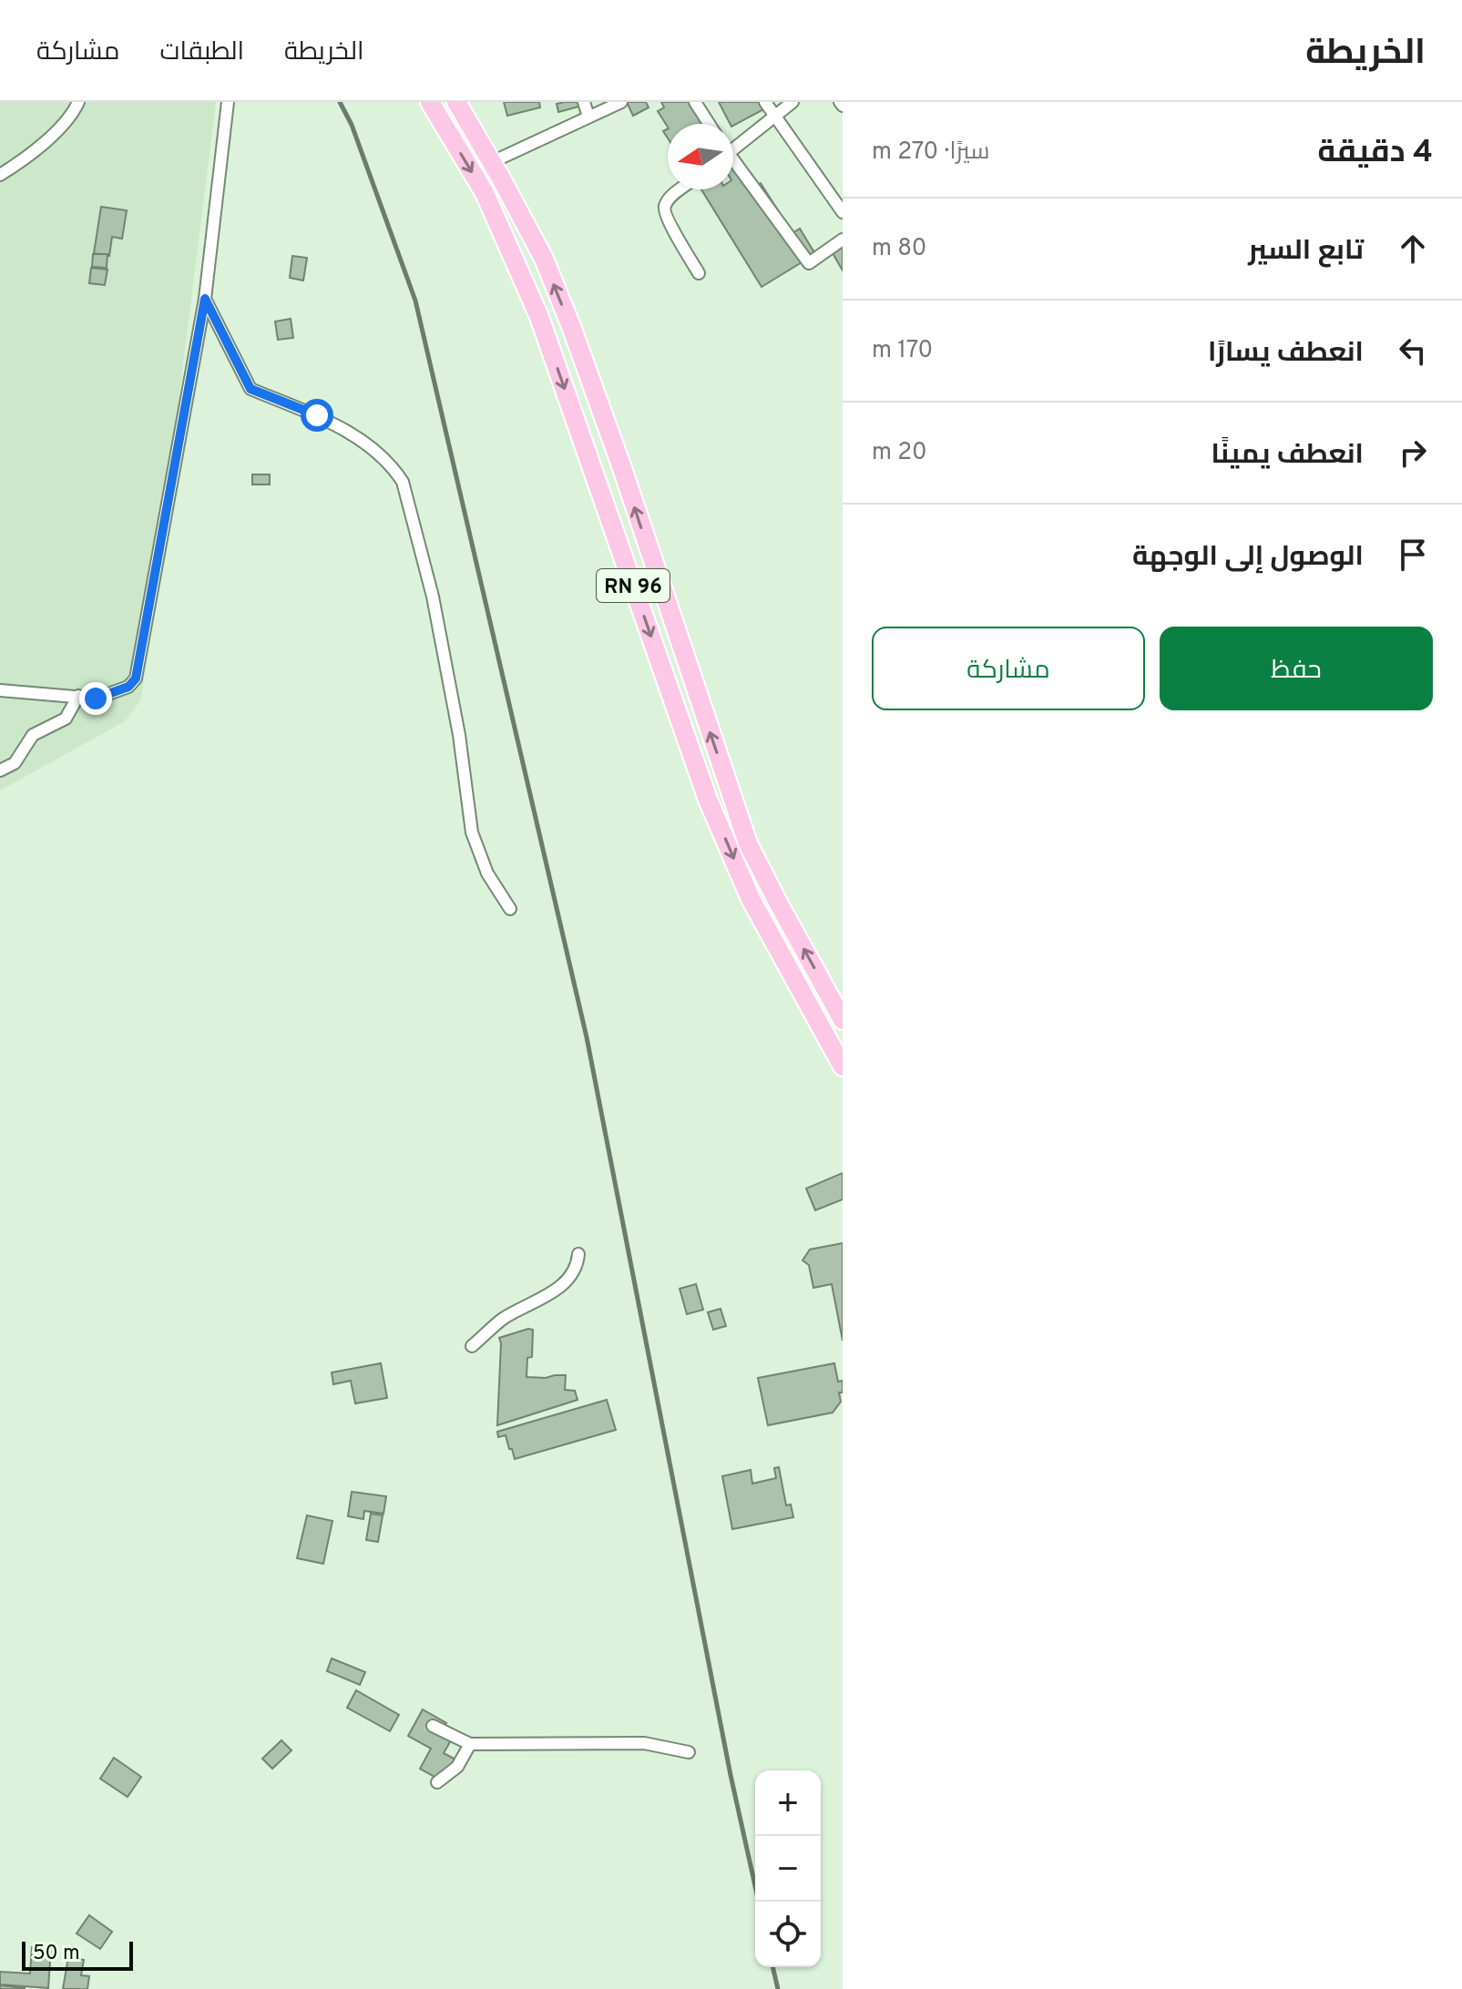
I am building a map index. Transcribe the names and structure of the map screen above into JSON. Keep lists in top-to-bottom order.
{
  "streets": {
    "main road": ["RN 96"]
  },
  "scale_bar": "50 m",
  "north": "left",
  "page": {
    "header": "الخريطة",
    "nav": ["الخريطة", "الطبقات", "مشاركة"],
    "heading": ["4 دقيقة", "سيرًا · 270 m"],
    "list": [
      ["تابع السير", "80 m"],
      ["انعطف يسارًا", "170 m"],
      ["انعطف يمينًا", "20 m"],
      "الوصول إلى الوجهة"
    ],
    "buttons": ["حفظ", "مشاركة"],
    "map_buttons": ["+", "−"],
    "scale": "50 m"
  }
}
